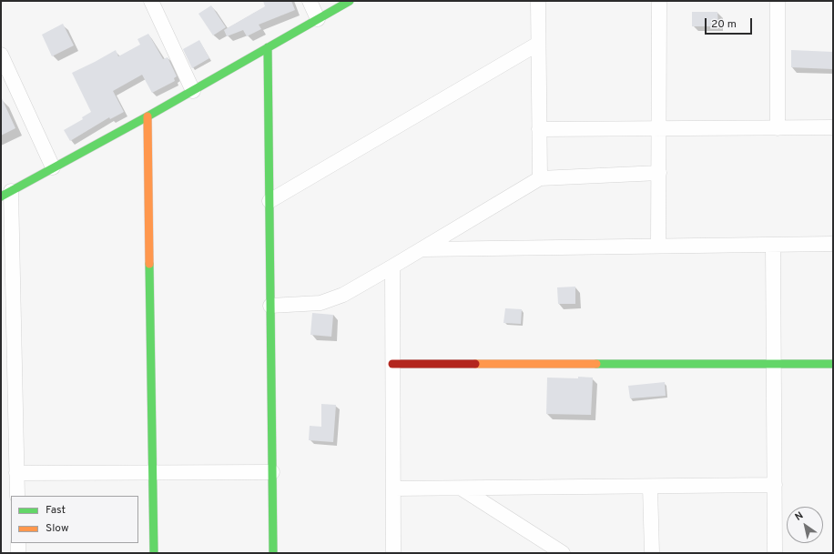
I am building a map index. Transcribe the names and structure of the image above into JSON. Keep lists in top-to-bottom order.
{
  "legend": ["Fast", "Slow"],
  "scale_bar": "20 m",
  "north": "top left"
}
